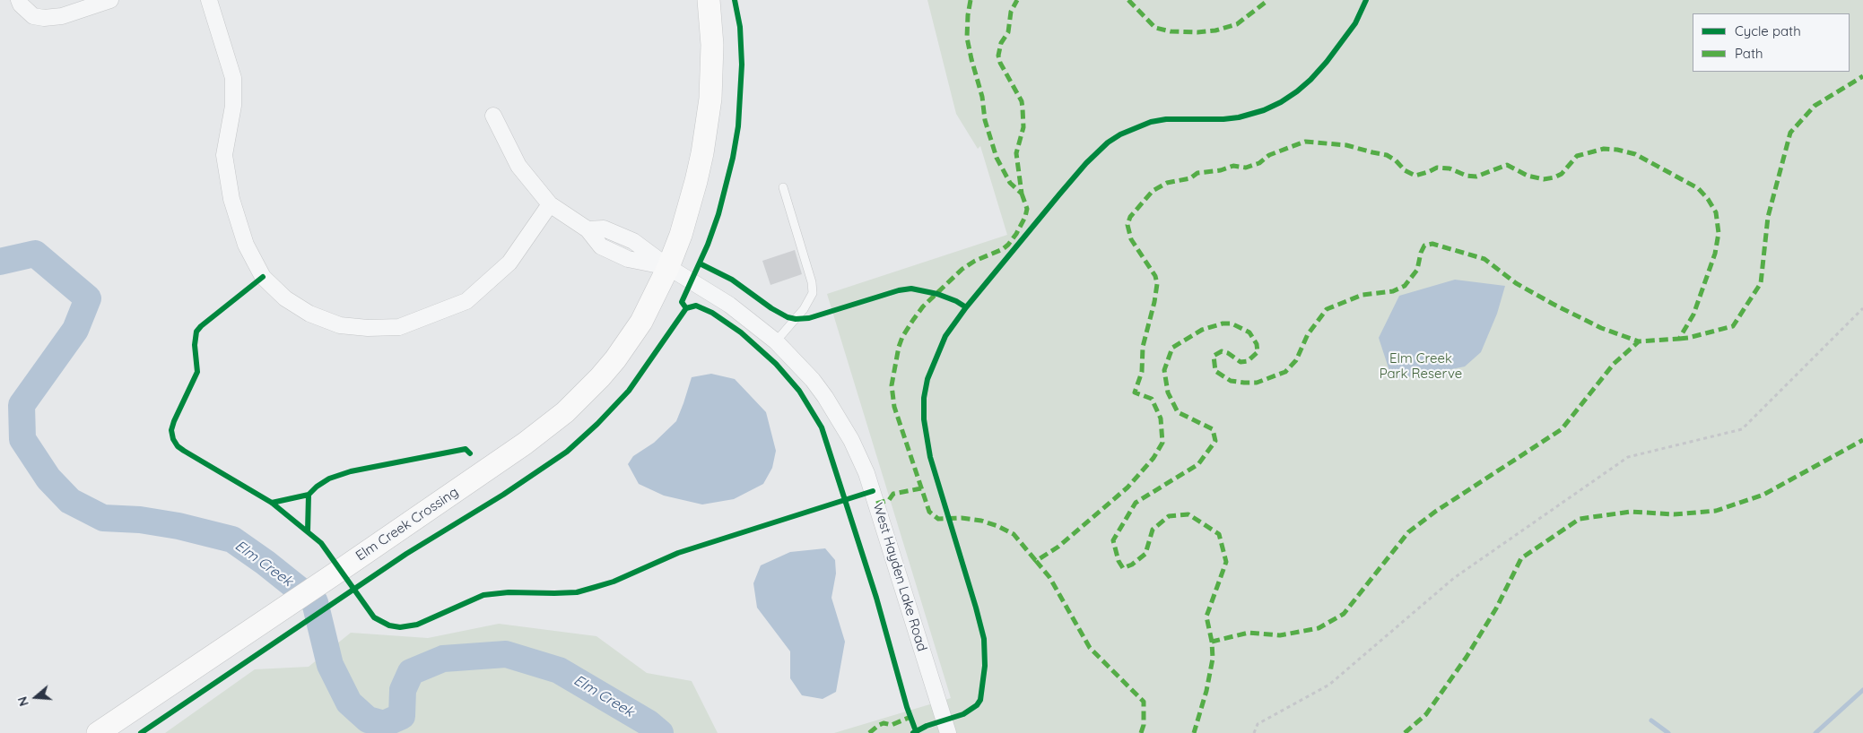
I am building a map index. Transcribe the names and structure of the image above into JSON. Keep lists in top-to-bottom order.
{
  "streets": {
    "main road": ["Elm Creek Crossing"],
    "street": ["West Hayden Lake Road"]
  },
  "crossings": [
    ["Elm Creek Crossing", "West Hayden Lake Road"]
  ],
  "water": ["Elm Creek"],
  "parks": ["Elm Creek Park Reserve"],
  "legend": ["Cycle path", "Path"],
  "north": "left"
}
